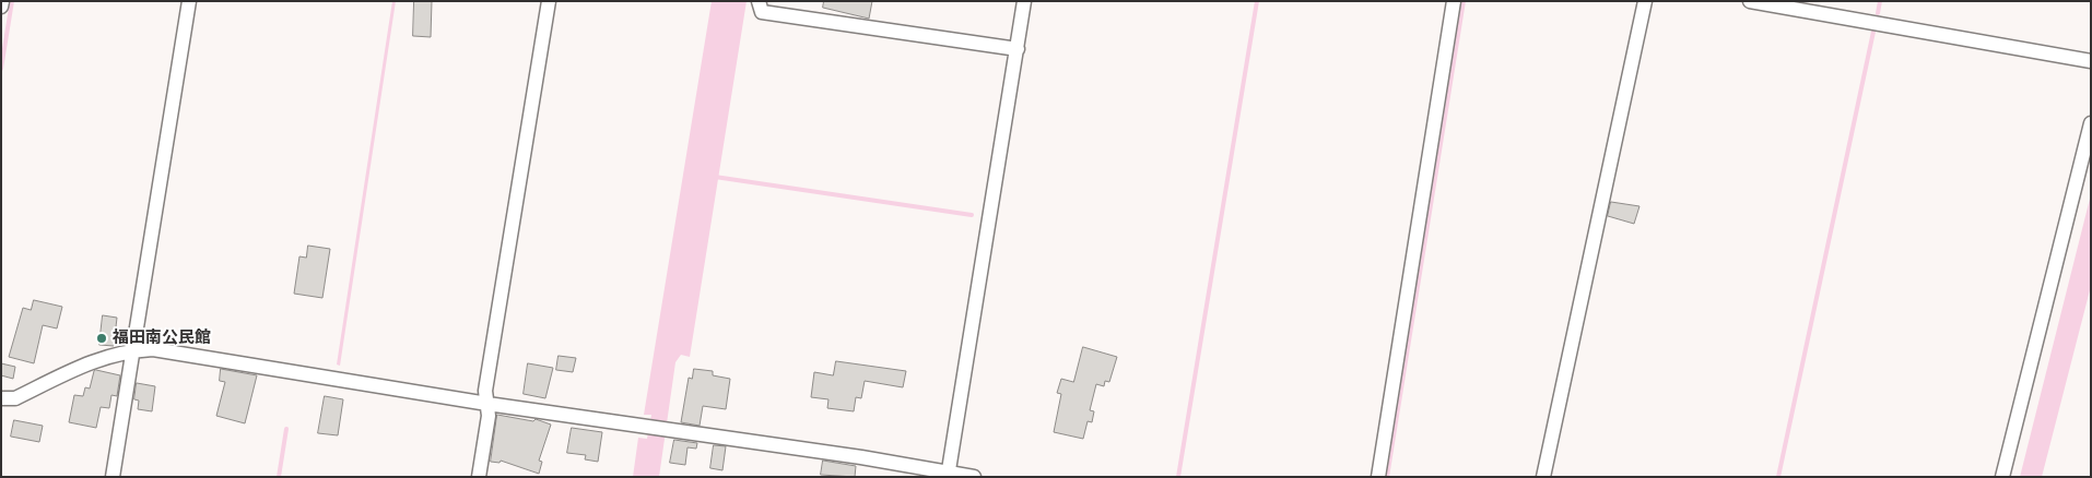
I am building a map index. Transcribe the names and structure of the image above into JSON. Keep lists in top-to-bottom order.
{
  "places": ["福田南公民館"]
}
